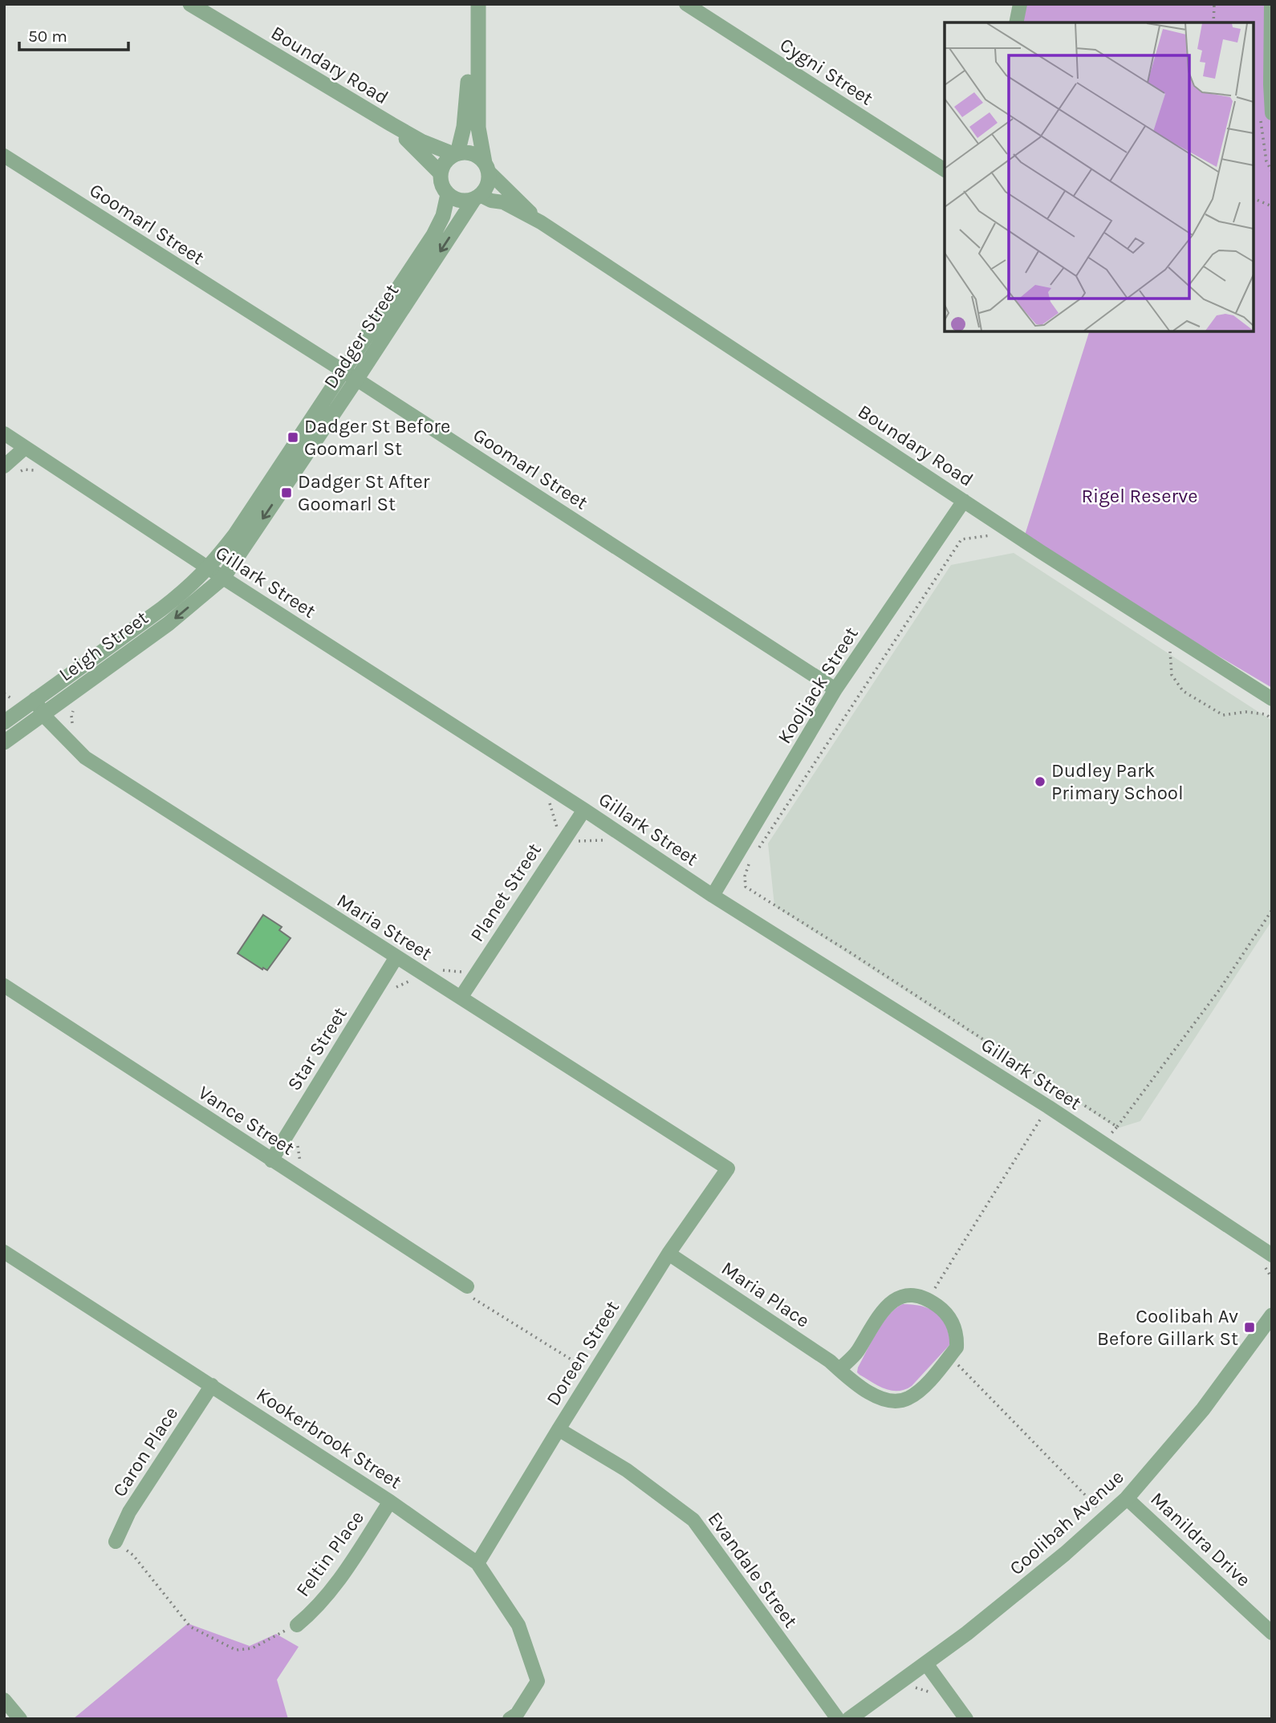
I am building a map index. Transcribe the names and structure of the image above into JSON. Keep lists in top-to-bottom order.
{
  "streets": {
    "street": [
      "Boundary Road",
      "Cygni Street",
      "Goomarl Street",
      "Dadger Street",
      "Gillark Street",
      "Leigh Street",
      "Kooljack Street",
      "Planet Street",
      "Maria Street",
      "Star Street",
      "Vance Street",
      "Maria Place",
      "Doreen Street",
      "Kookerbrook Street",
      "Caron Place",
      "Coolibah Avenue",
      "Manildra Drive",
      "Feltin Place",
      "Evandale Street"
    ]
  },
  "crossings": [
    ["Boundary Road", "Dadger Street"],
    ["Boundary Road", "Kooljack Street"],
    ["Goomarl Street", "Dadger Street"],
    ["Goomarl Street", "Kooljack Street"],
    ["Dadger Street", "Gillark Street"],
    ["Dadger Street", "Leigh Street"],
    ["Gillark Street", "Leigh Street"],
    ["Gillark Street", "Kooljack Street"],
    ["Gillark Street", "Planet Street"],
    ["Leigh Street", "Maria Street"],
    ["Planet Street", "Maria Street"],
    ["Maria Street", "Star Street"],
    ["Maria Street", "Doreen Street"],
    ["Star Street", "Vance Street"],
    ["Maria Place", "Doreen Street"],
    ["Doreen Street", "Kookerbrook Street"],
    ["Doreen Street", "Evandale Street"],
    ["Kookerbrook Street", "Caron Place"],
    ["Kookerbrook Street", "Feltin Place"],
    ["Coolibah Avenue", "Manildra Drive"]
  ],
  "parks": ["Rigel Reserve"],
  "places": {
    "transit": ["Dadger St Before Goomarl St", "Dadger St After Goomarl St", "Coolibah Av Before Gillark St"],
    "other": ["Dudley Park Primary School"]
  },
  "scale_bar": "50 m"
}
